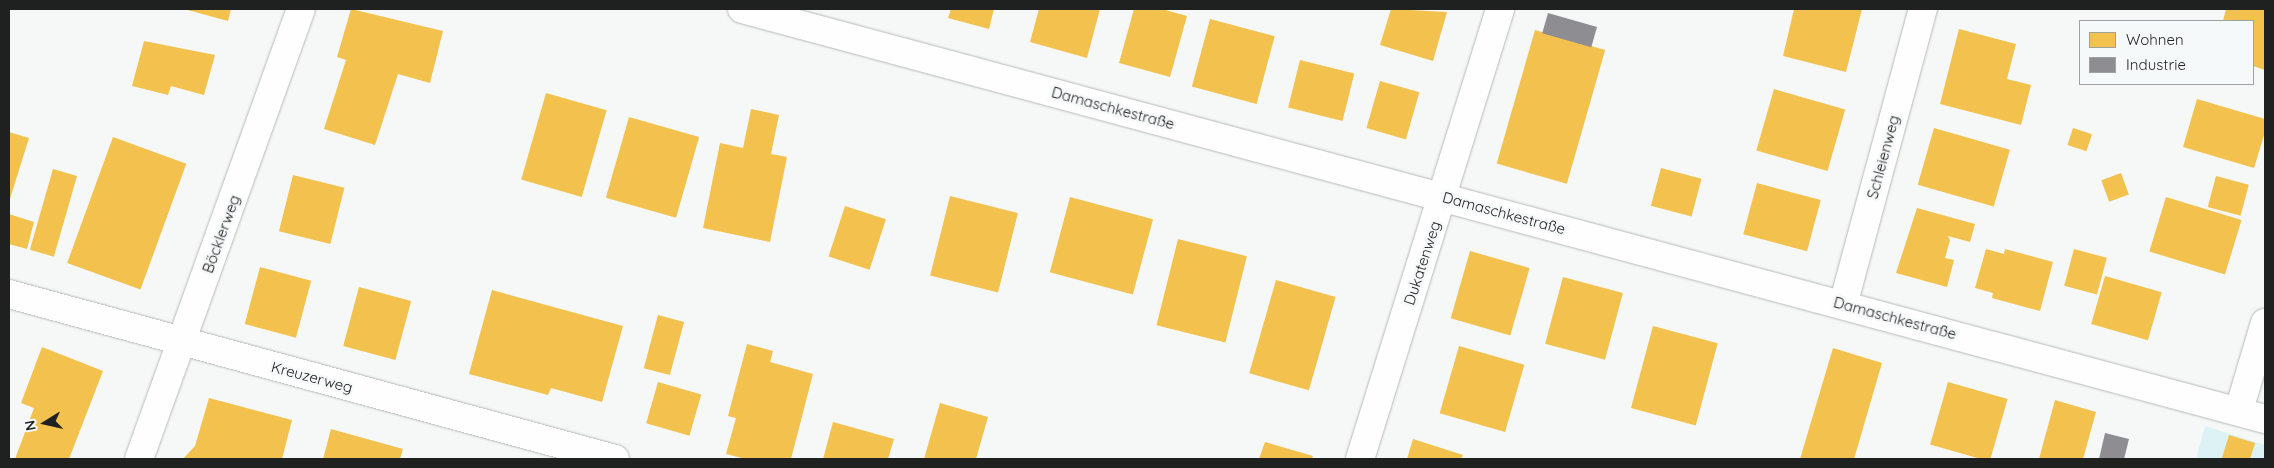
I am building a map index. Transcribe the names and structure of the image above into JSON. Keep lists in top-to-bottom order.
{
  "streets": {
    "street": [
      "Damaschkestraße",
      "Schleienweg",
      "Böcklerweg",
      "Dukatenweg",
      "Kreuzerweg"
    ]
  },
  "crossings": [
    ["Damaschkestraße", "Schleienweg"],
    ["Damaschkestraße", "Dukatenweg"],
    ["Böcklerweg", "Kreuzerweg"]
  ],
  "legend": ["Wohnen", "Industrie"],
  "north": "left"
}
